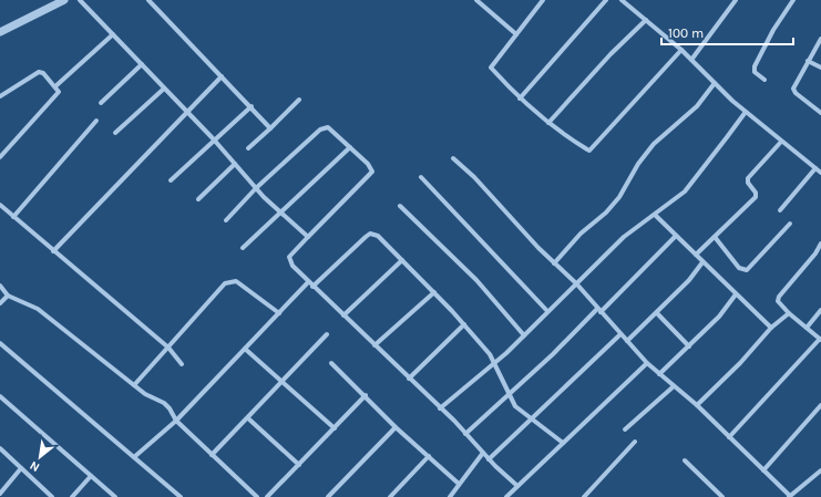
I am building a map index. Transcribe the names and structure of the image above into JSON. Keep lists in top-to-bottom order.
{
  "scale_bar": "100 m",
  "north": "bottom left"
}
